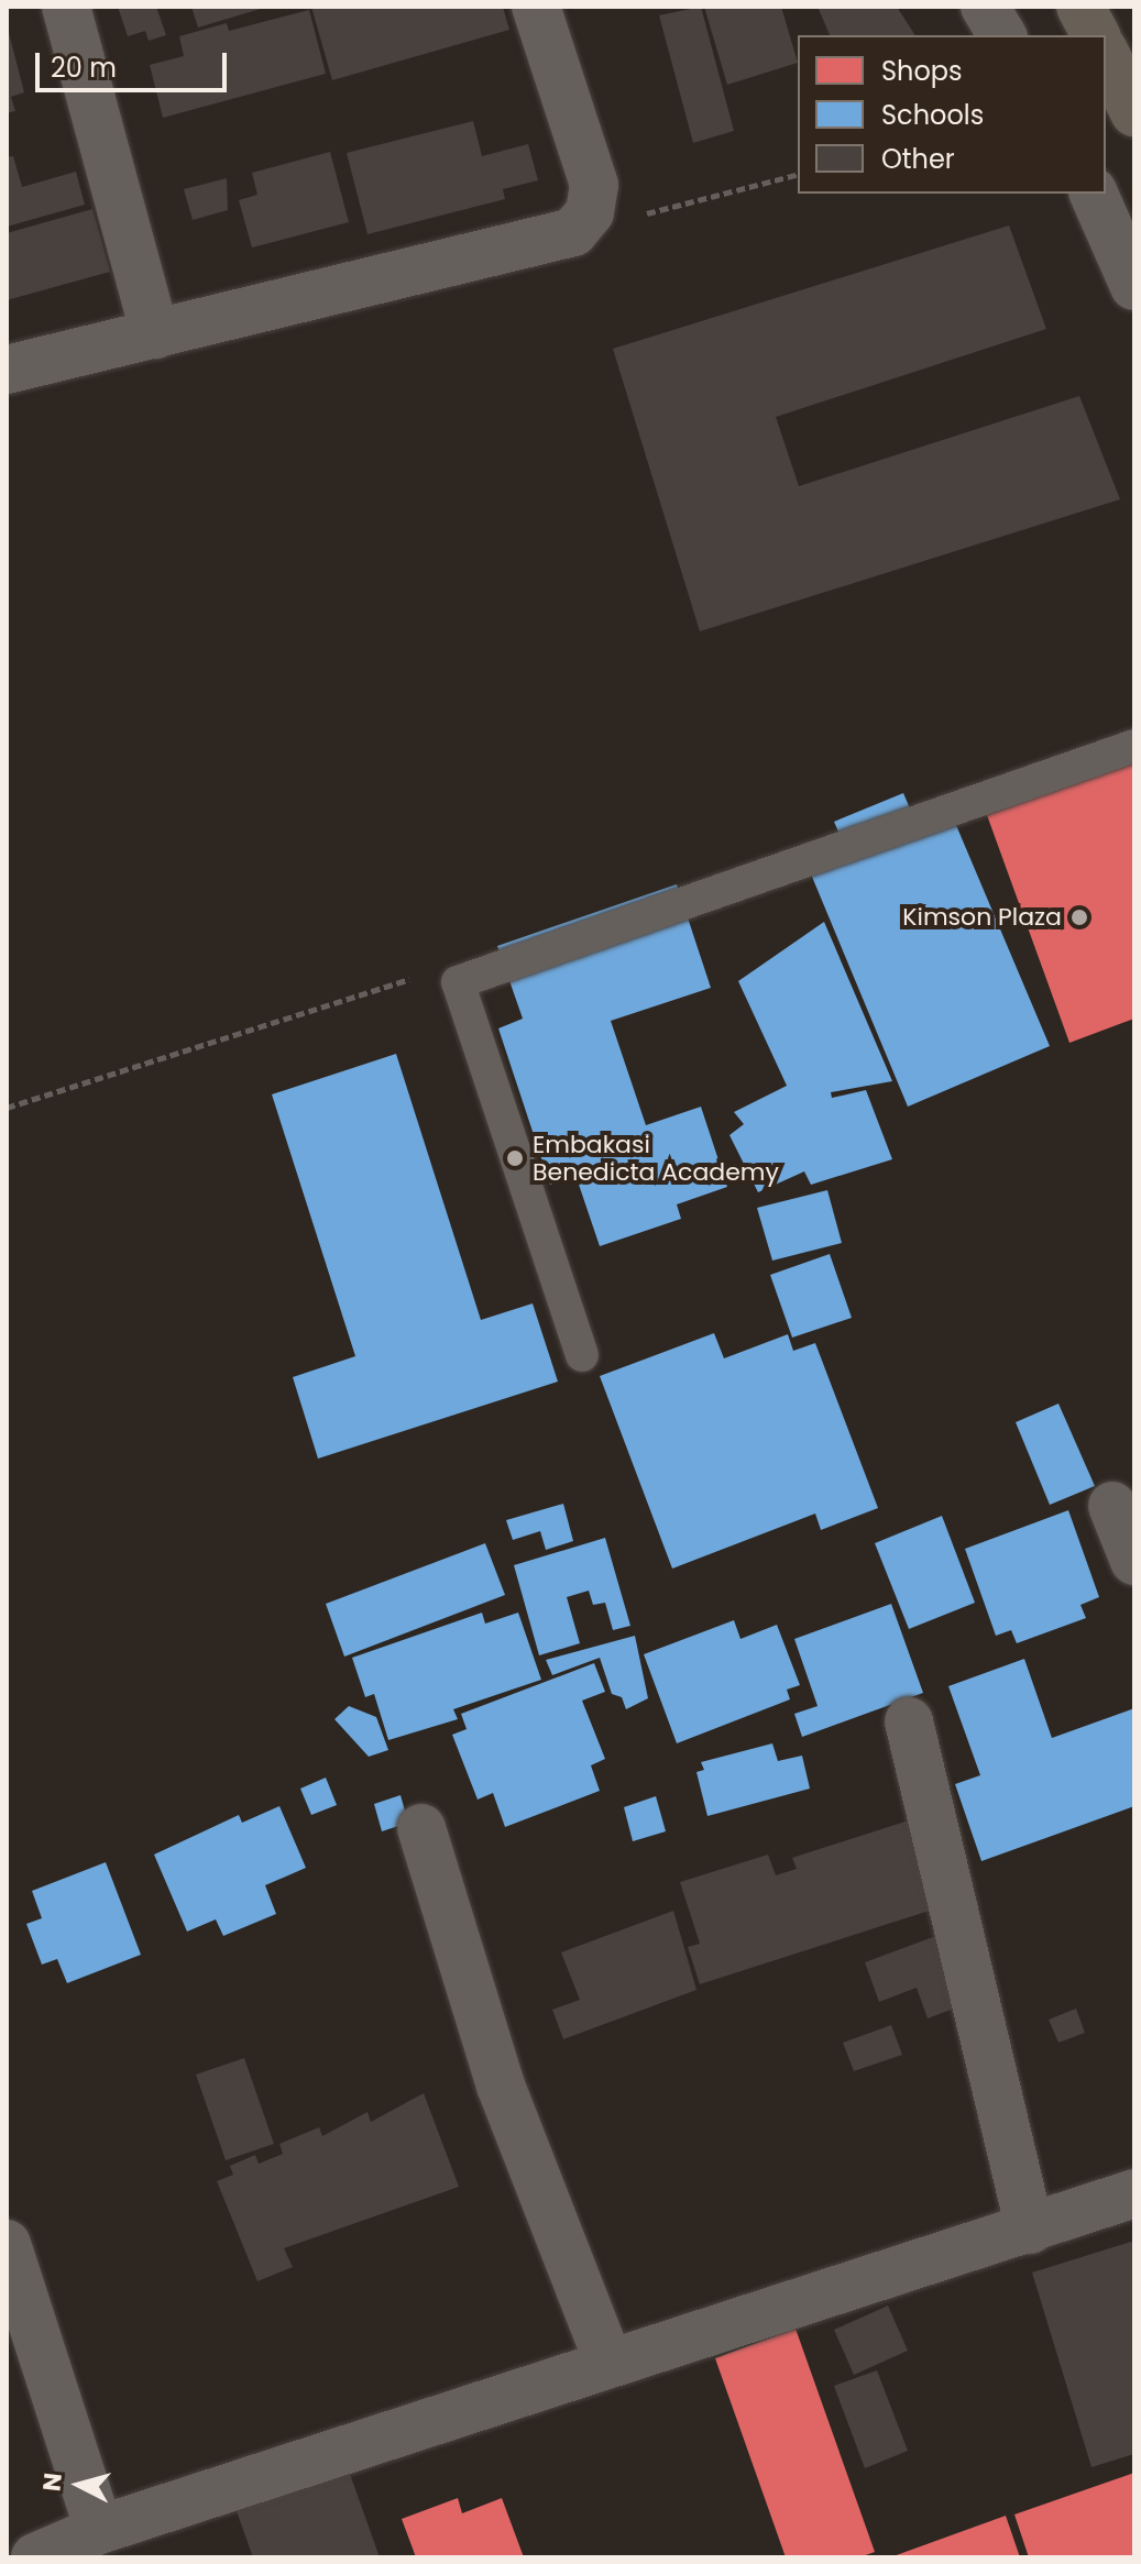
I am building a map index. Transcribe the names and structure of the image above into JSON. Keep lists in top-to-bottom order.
{
  "places": ["Kimson Plaza", "Embakasi Benedicta Academy"],
  "legend": ["Shops", "Schools", "Other"],
  "scale_bar": "20 m",
  "north": "left"
}
